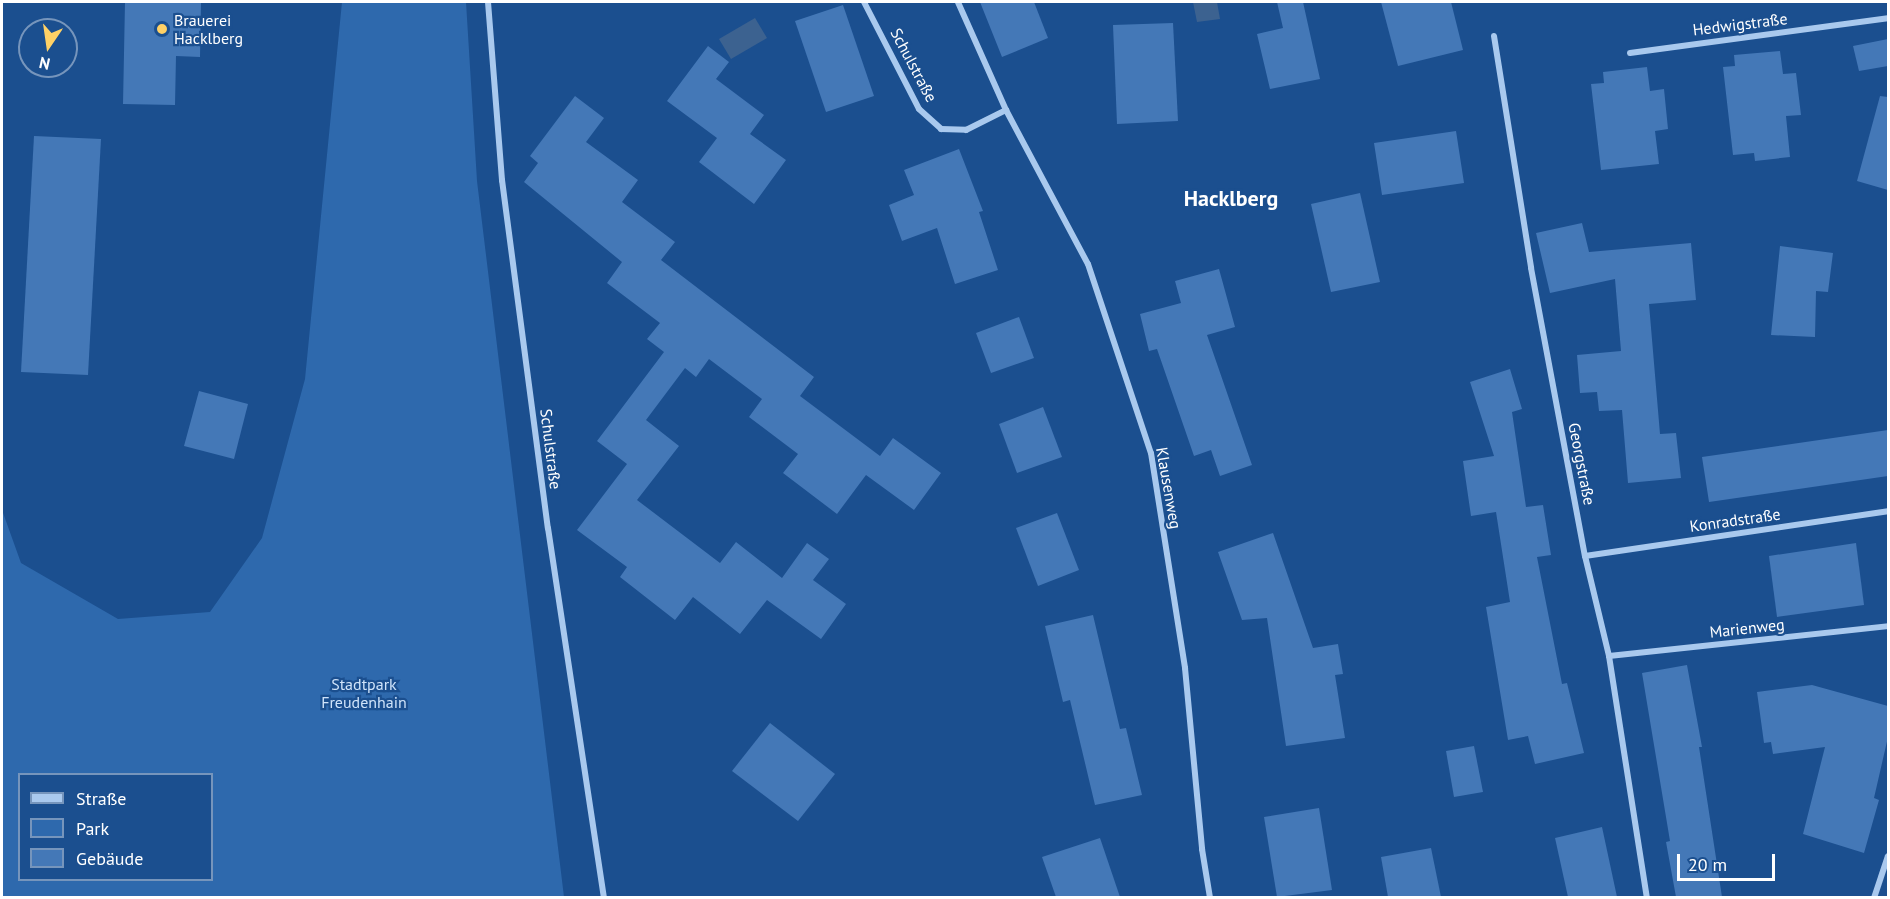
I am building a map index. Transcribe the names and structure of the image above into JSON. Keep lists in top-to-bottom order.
{
  "streets": {
    "street": [
      "Hedwigstraße",
      "Schulstraße",
      "Georgstraße",
      "Klausenweg",
      "Konradstraße",
      "Marienweg"
    ]
  },
  "crossings": [
    ["Schulstraße", "Klausenweg"],
    ["Georgstraße", "Konradstraße"],
    ["Georgstraße", "Marienweg"]
  ],
  "districts": ["Hacklberg"],
  "parks": ["Stadtpark Freudenhain"],
  "places": ["Brauerei Hacklberg"],
  "legend": ["Straße", "Park", "Gebäude"],
  "scale_bar": "20 m",
  "north": "bottom"
}
